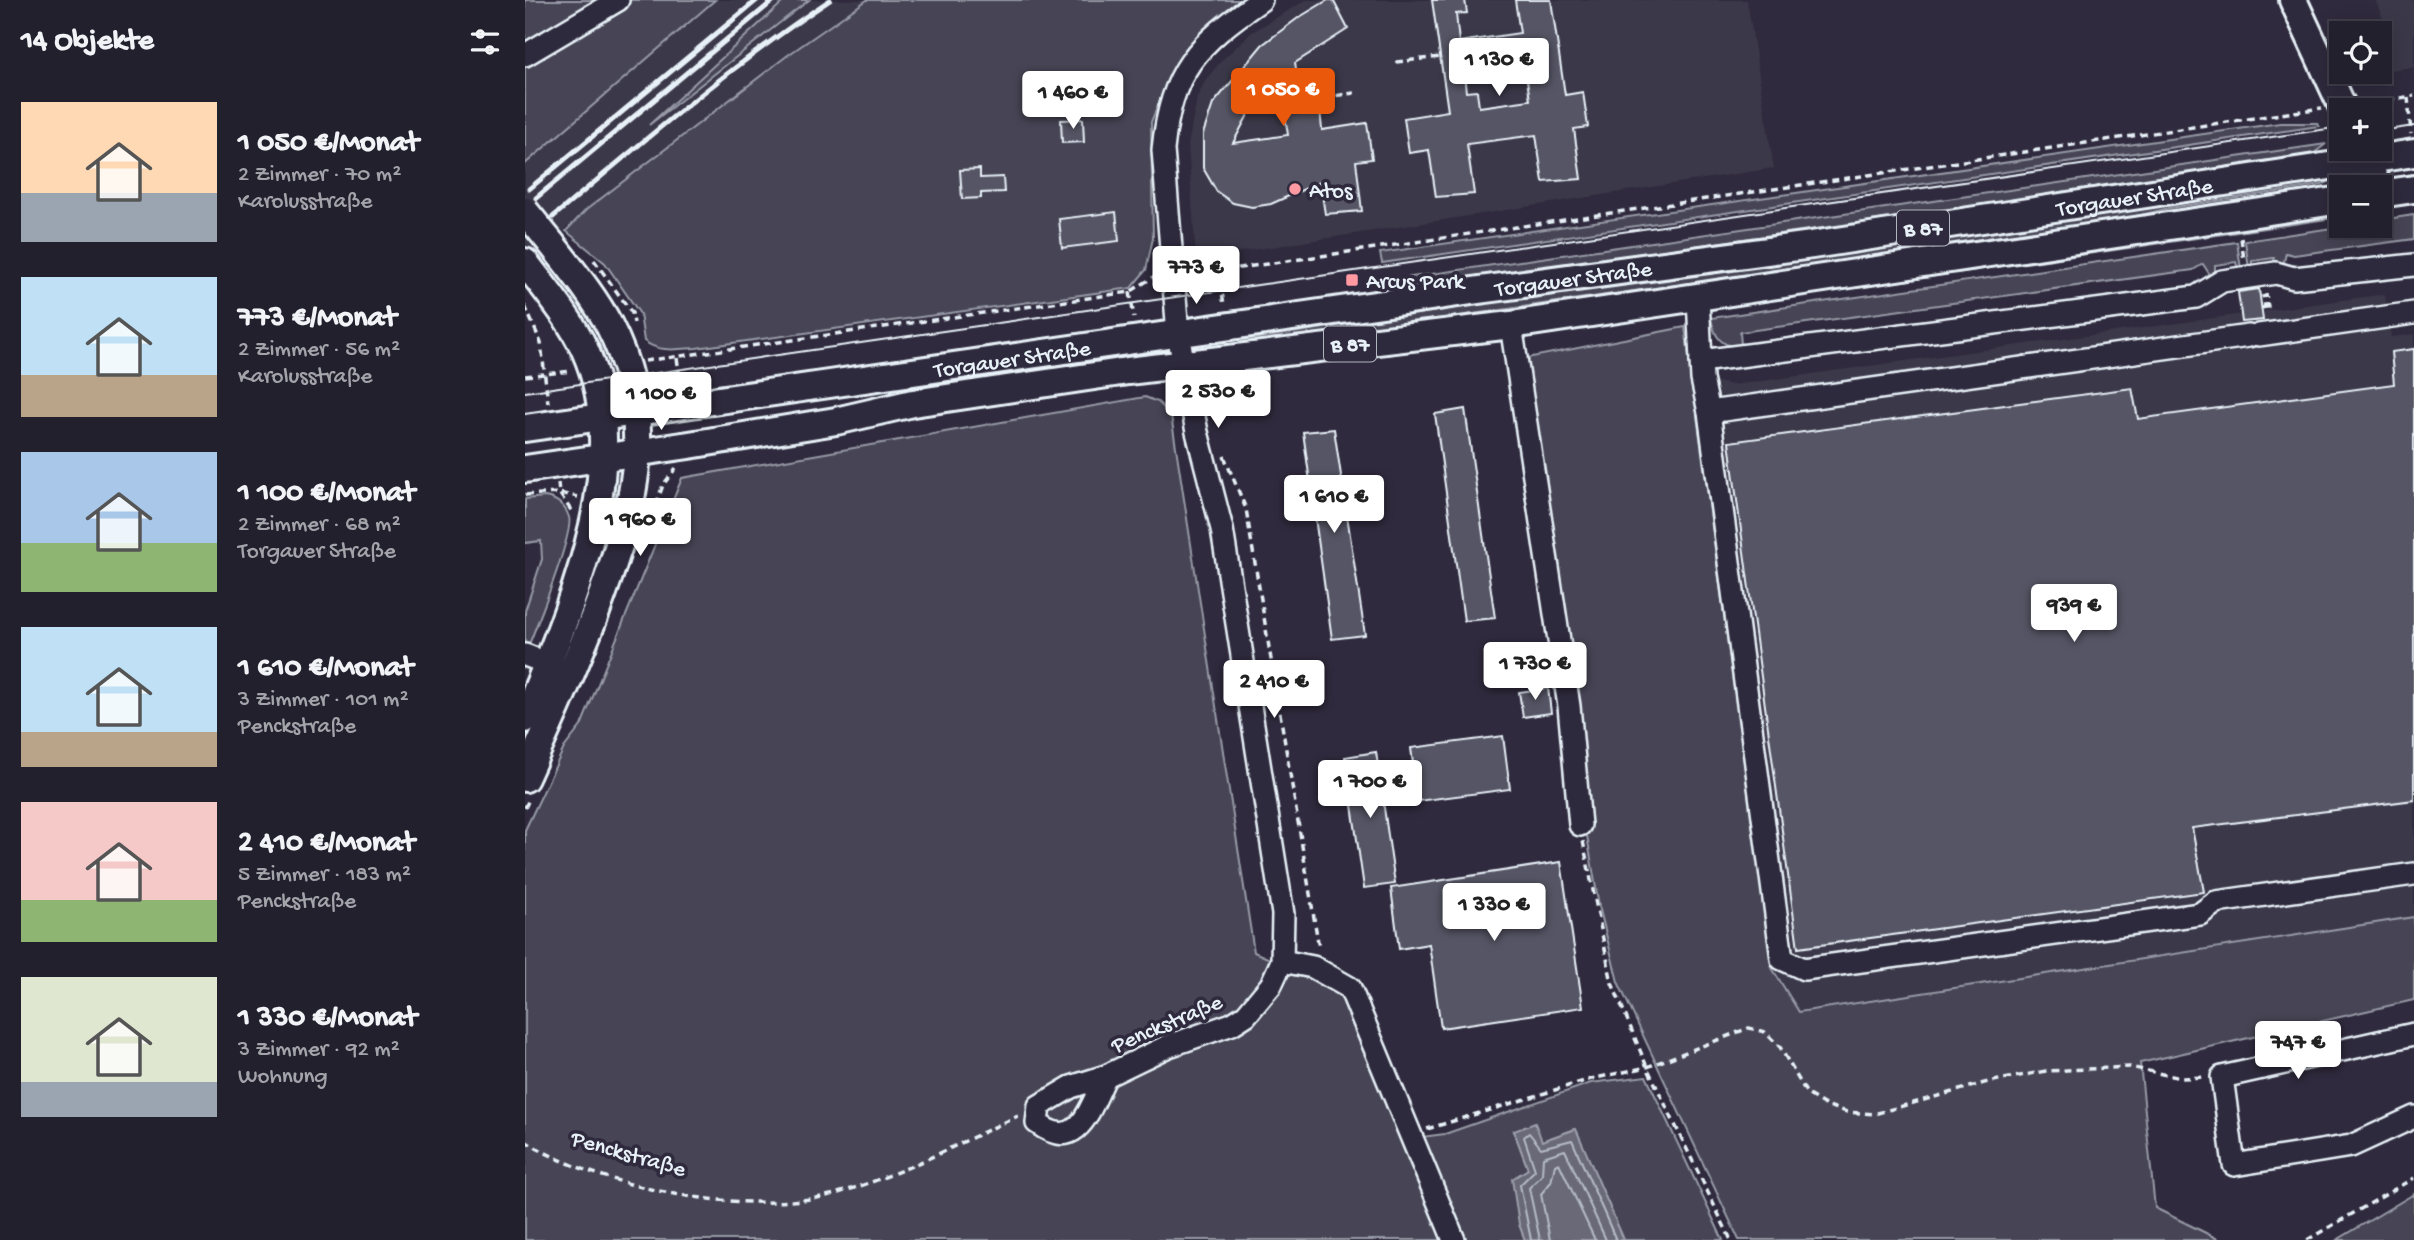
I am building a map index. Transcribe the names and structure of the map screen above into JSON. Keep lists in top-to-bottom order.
{
  "streets": {
    "main road": ["Torgauer Straße", "B 87"],
    "street": ["Penckstraße"]
  },
  "crossings": [
    ["Torgauer Straße", "Penckstraße"]
  ],
  "places": {
    "other": ["Atos"],
    "transit": ["Arcus Park"]
  },
  "page": {
    "heading": "14 Objekte",
    "map_buttons": ["+", "−"],
    "price": [
      "1 130 €",
      "1 050 €",
      "1 460 €",
      "773 €",
      "2 530 €",
      "1 100 €",
      "1 610 €",
      "1 960 €",
      "939 €",
      "1 730 €",
      "2 410 €",
      "1 700 €",
      "1 330 €",
      "747 €"
    ],
    "list": [
      {
        "name": "1 050 €/Monat",
        "note": "2 Zimmer · 70 m² · Karolusstraße"
      },
      {
        "name": "773 €/Monat",
        "note": "2 Zimmer · 56 m² · Karolusstraße"
      },
      {
        "name": "1 100 €/Monat",
        "note": "2 Zimmer · 68 m² · Torgauer Straße"
      },
      {
        "name": "1 610 €/Monat",
        "note": "3 Zimmer · 101 m² · Penckstraße"
      },
      {
        "name": "2 410 €/Monat",
        "note": "5 Zimmer · 183 m² · Penckstraße"
      },
      {
        "name": "1 330 €/Monat",
        "note": "3 Zimmer · 92 m² · Wohnung"
      }
    ]
  }
}
